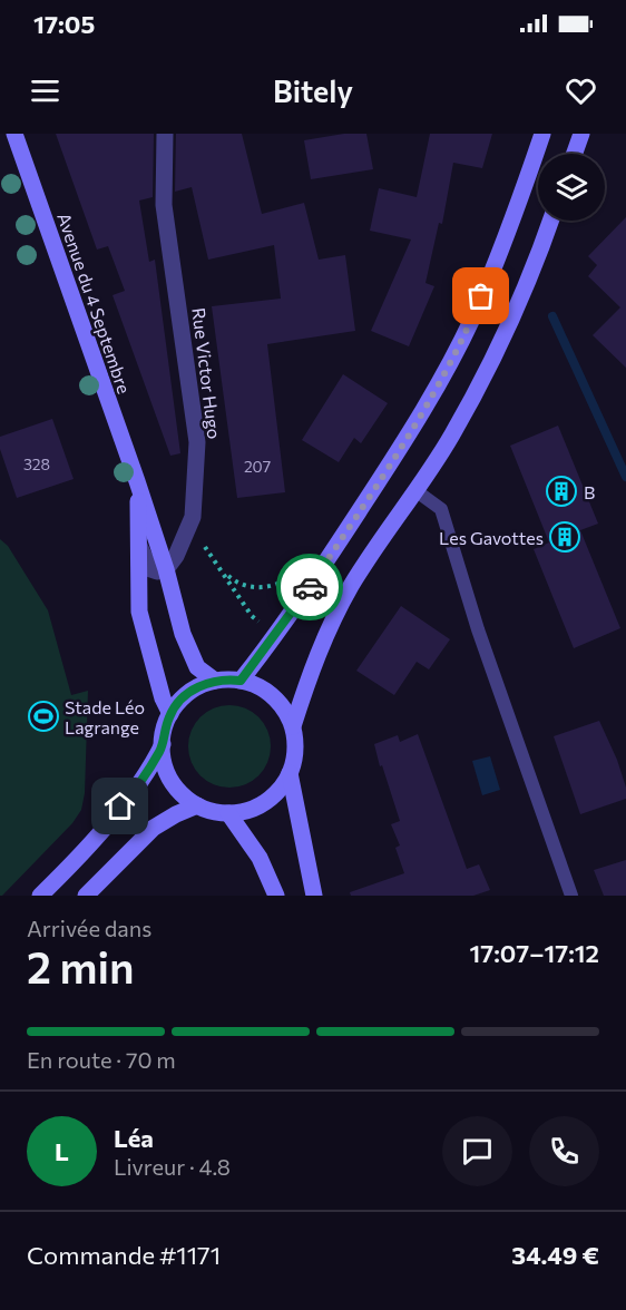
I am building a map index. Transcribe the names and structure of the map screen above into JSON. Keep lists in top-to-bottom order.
{
  "streets": {
    "main road": ["Avenue du 4 Septembre"],
    "street": ["Rue Victor Hugo"]
  },
  "crossings": [
    ["Avenue du 4 Septembre", "Rue Victor Hugo"]
  ],
  "places": {
    "building": ["B", "Les Gavottes"],
    "sports": ["Stade Léo Lagrange"]
  },
  "house_numbers": ["328", "207"],
  "page": {
    "status": "17:05",
    "header": "Bitely",
    "heading": ["2 min", "Arrivée dans", "17:07–17:12"],
    "panel": [
      "Léa",
      "Livreur · 4.8",
      "Commande #1171",
      "34.49 €"
    ],
    "bar": "En route · 70 m",
    "round": "L"
  }
}
